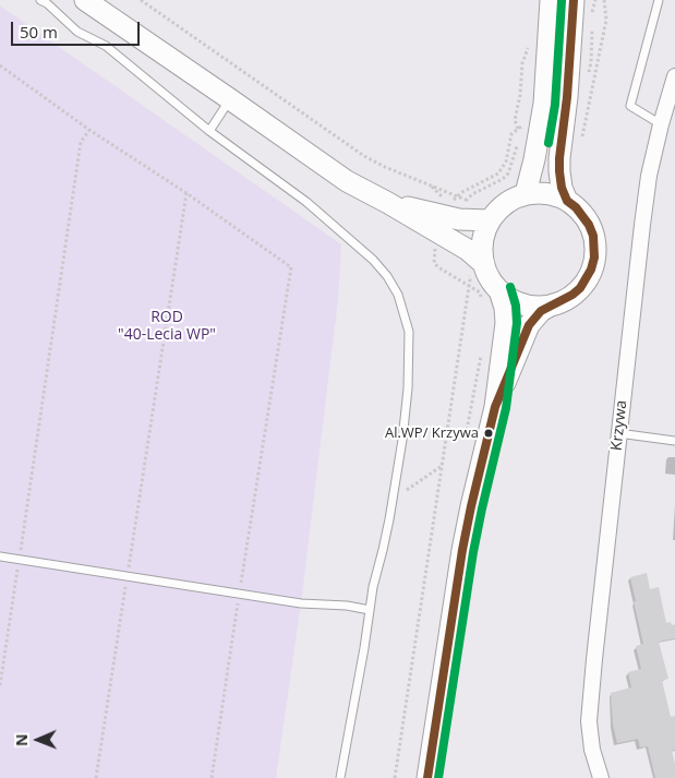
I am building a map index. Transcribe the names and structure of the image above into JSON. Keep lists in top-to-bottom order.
{
  "streets": {
    "street": ["Krzywa"]
  },
  "parks": ["ROD \"40-Lecia WP\""],
  "places": ["Al.WP/ Krzywa"],
  "scale_bar": "50 m",
  "north": "left"
}
